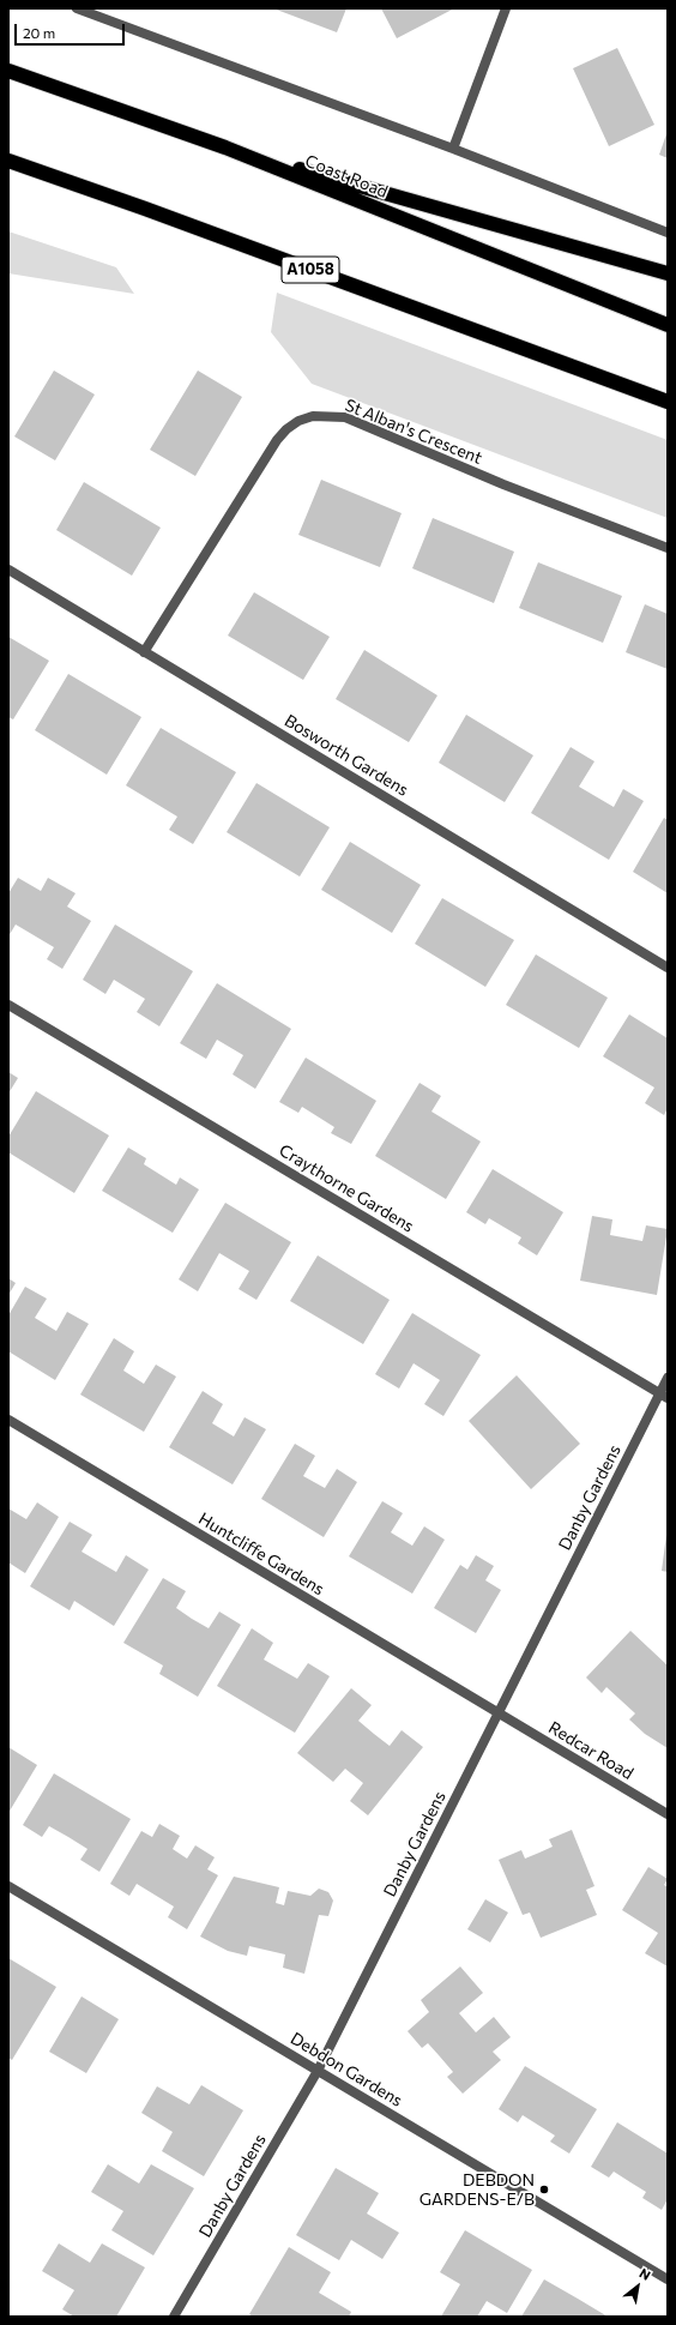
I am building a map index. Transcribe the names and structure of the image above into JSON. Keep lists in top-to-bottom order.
{
  "streets": {
    "highway": ["Coast Road", "A1058"],
    "street": [
      "St Alban's Crescent",
      "Bosworth Gardens",
      "Craythorne Gardens",
      "Danby Gardens",
      "Huntcliffe Gardens",
      "Redcar Road",
      "Debdon Gardens"
    ]
  },
  "crossings": [
    ["St Alban's Crescent", "Bosworth Gardens"],
    ["Craythorne Gardens", "Danby Gardens"],
    ["Danby Gardens", "Huntcliffe Gardens"],
    ["Danby Gardens", "Redcar Road"],
    ["Danby Gardens", "Debdon Gardens"],
    ["Huntcliffe Gardens", "Redcar Road"]
  ],
  "places": ["DEBDON GARDENS-E/B"],
  "scale_bar": "20 m",
  "north": "top right"
}
